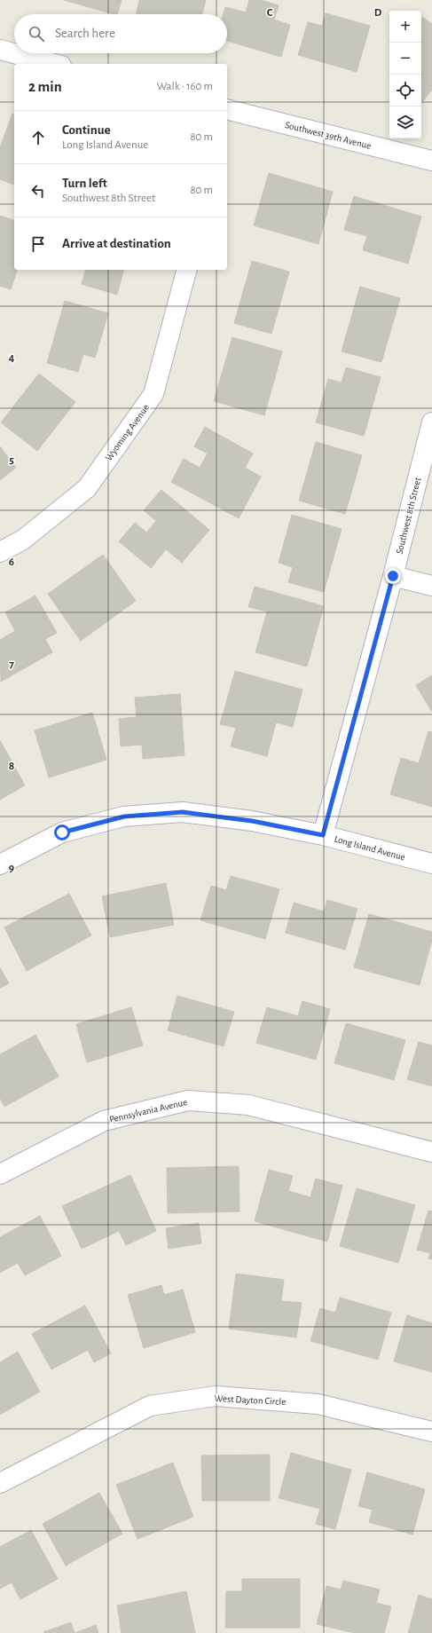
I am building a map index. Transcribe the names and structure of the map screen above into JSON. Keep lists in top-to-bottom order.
{
  "streets": {
    "street": [
      "Southwest 39th Avenue",
      "Wyoming Avenue",
      "Southwest 8th Street",
      "Long Island Avenue",
      "Pennsylvania Avenue",
      "West Dayton Circle"
    ]
  },
  "crossings": [
    ["Southwest 8th Street", "Long Island Avenue"]
  ],
  "page": {
    "map_buttons": ["+", "−"],
    "search": "Search here",
    "heading": ["2 min", "Walk · 160 m"],
    "list": [
      ["Continue", "Long Island Avenue", "80 m"],
      ["Turn left", "Southwest 8th Street", "80 m"],
      "Arrive at destination"
    ]
  },
  "grid": {
    "columns": ["C", "D"],
    "rows": [
      "4",
      "5",
      "6",
      "7",
      "8",
      "9"
    ]
  }
}
